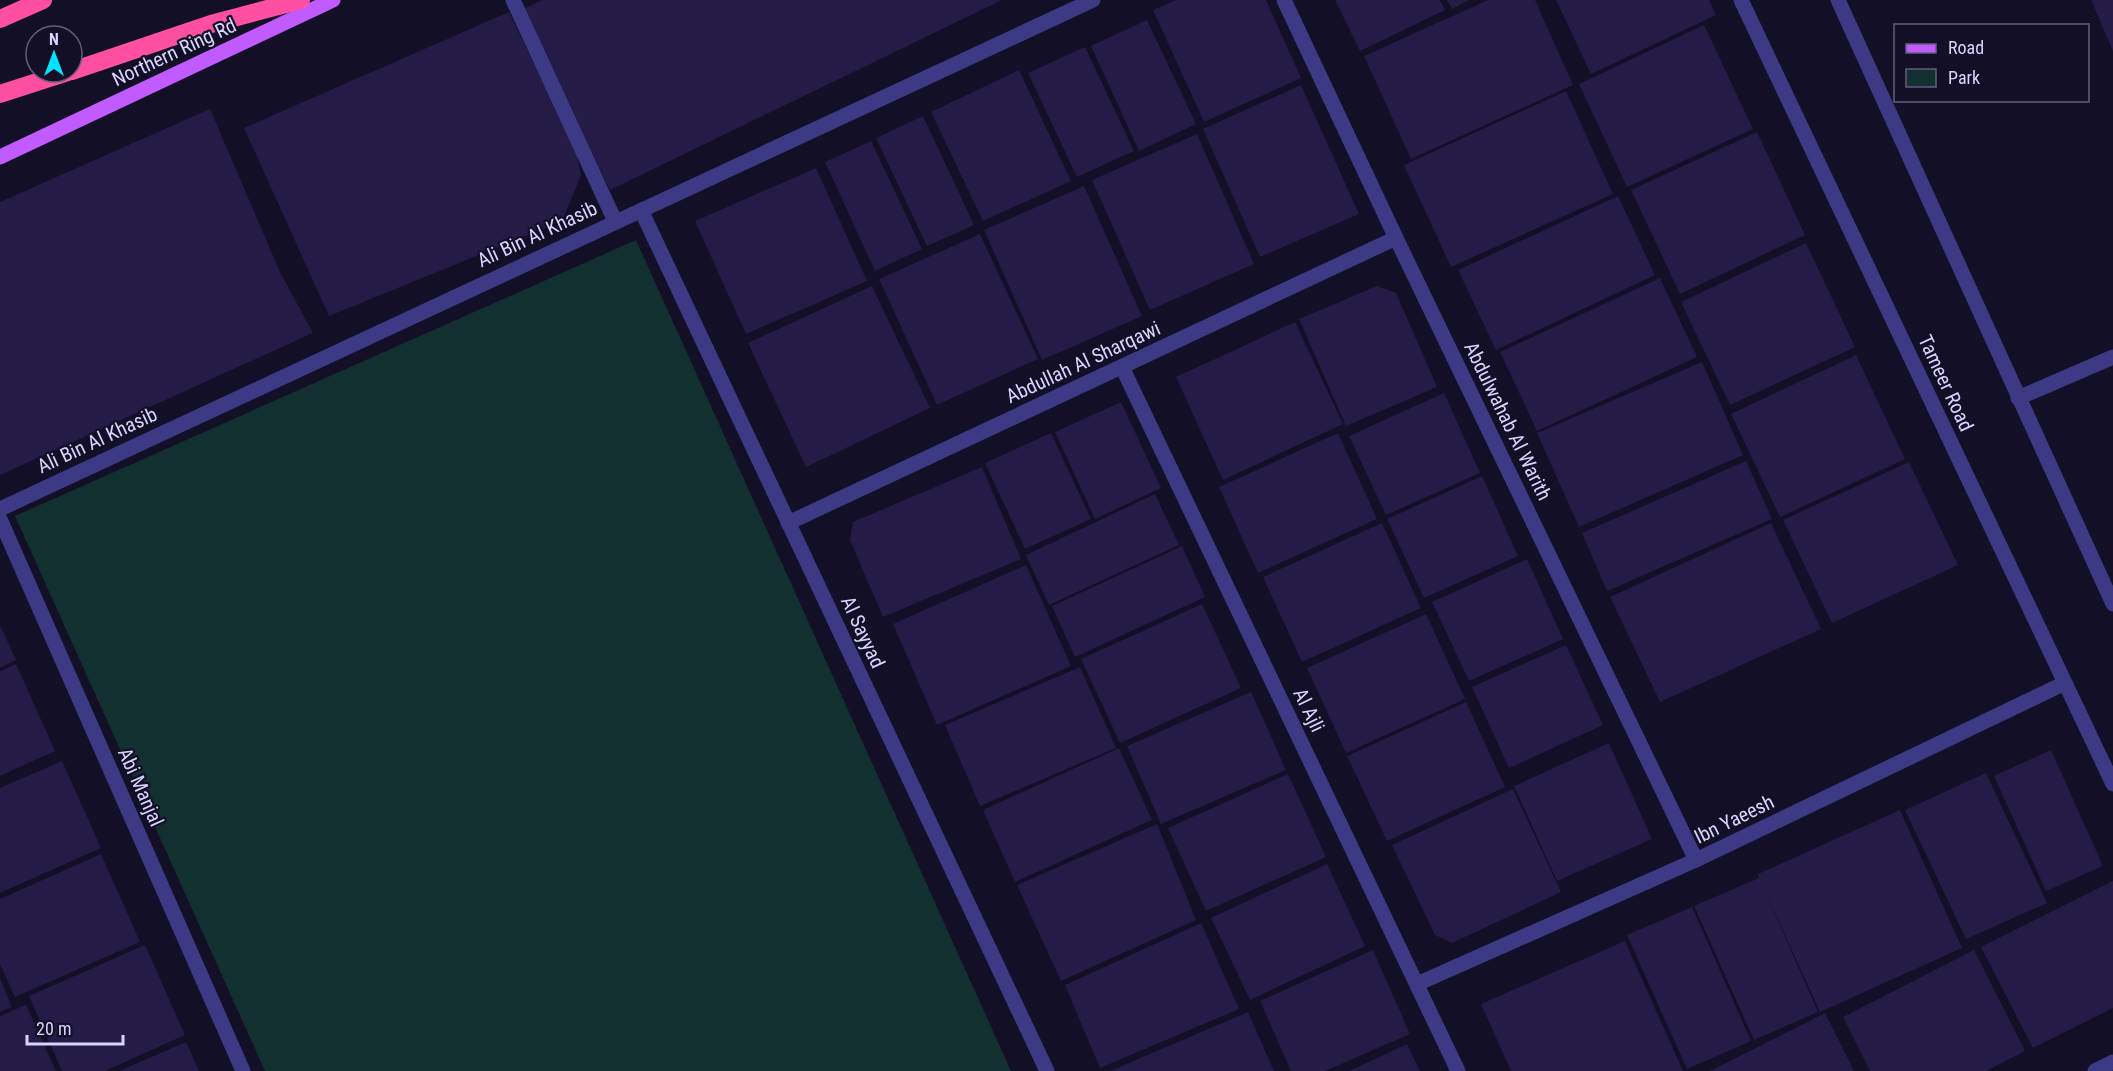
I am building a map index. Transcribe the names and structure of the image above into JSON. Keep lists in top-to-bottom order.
{
  "streets": {
    "main road": ["Northern Ring Rd"],
    "street": [
      "Ali Bin Al Khasib",
      "Abdullah Al Sharqawi",
      "Tameer Road",
      "Abdulwahab Al Warith",
      "Al Sayyad",
      "Al Ajli",
      "Abi Manjal",
      "Ibn Yaeesh"
    ]
  },
  "crossings": [
    ["Ali Bin Al Khasib", "Al Sayyad"],
    ["Abdullah Al Sharqawi", "Abdulwahab Al Warith"],
    ["Abdullah Al Sharqawi", "Al Sayyad"],
    ["Abdullah Al Sharqawi", "Al Ajli"],
    ["Tameer Road", "Ibn Yaeesh"],
    ["Abdulwahab Al Warith", "Ibn Yaeesh"],
    ["Al Ajli", "Ibn Yaeesh"]
  ],
  "legend": ["Road", "Park"],
  "scale_bar": "20 m",
  "north": "top"
}
